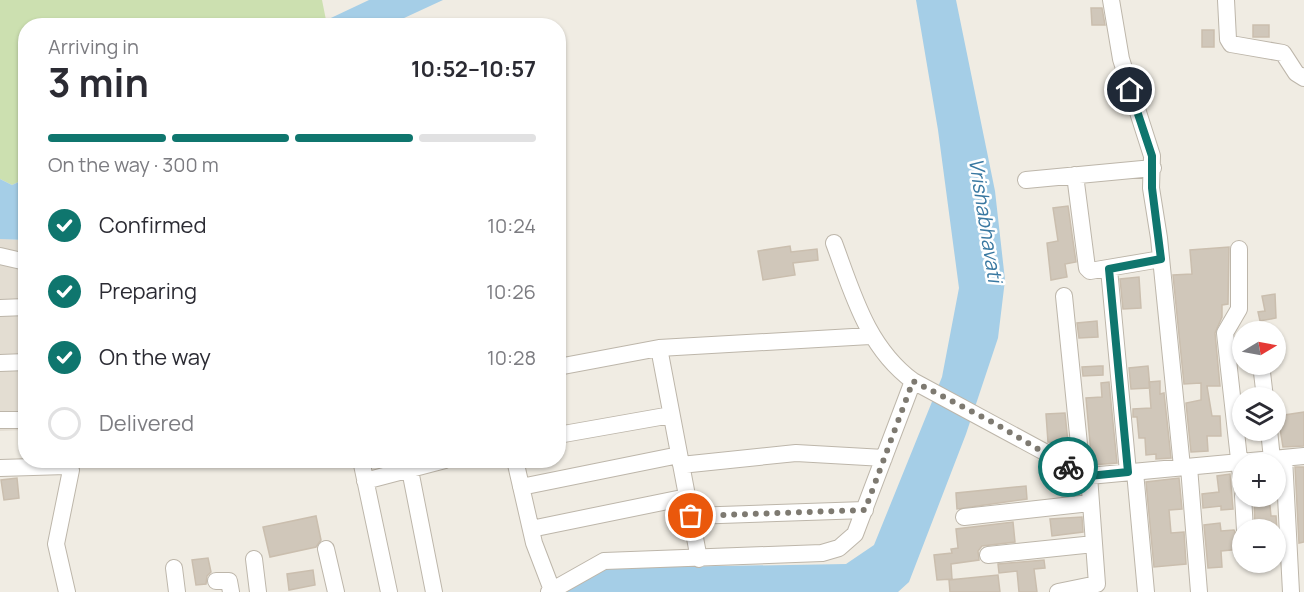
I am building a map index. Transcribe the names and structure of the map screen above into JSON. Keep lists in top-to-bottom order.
{
  "water": ["Vrishabhavati"],
  "north": "right",
  "page": {
    "heading": ["3 min", "Arriving in", "10:52–10:57"],
    "bar": "On the way · 300 m",
    "list": [
      ["Confirmed", "10:24"],
      ["Preparing", "10:26"],
      ["On the way", "10:28"],
      "Delivered"
    ],
    "map_buttons": ["+", "−"]
  }
}
